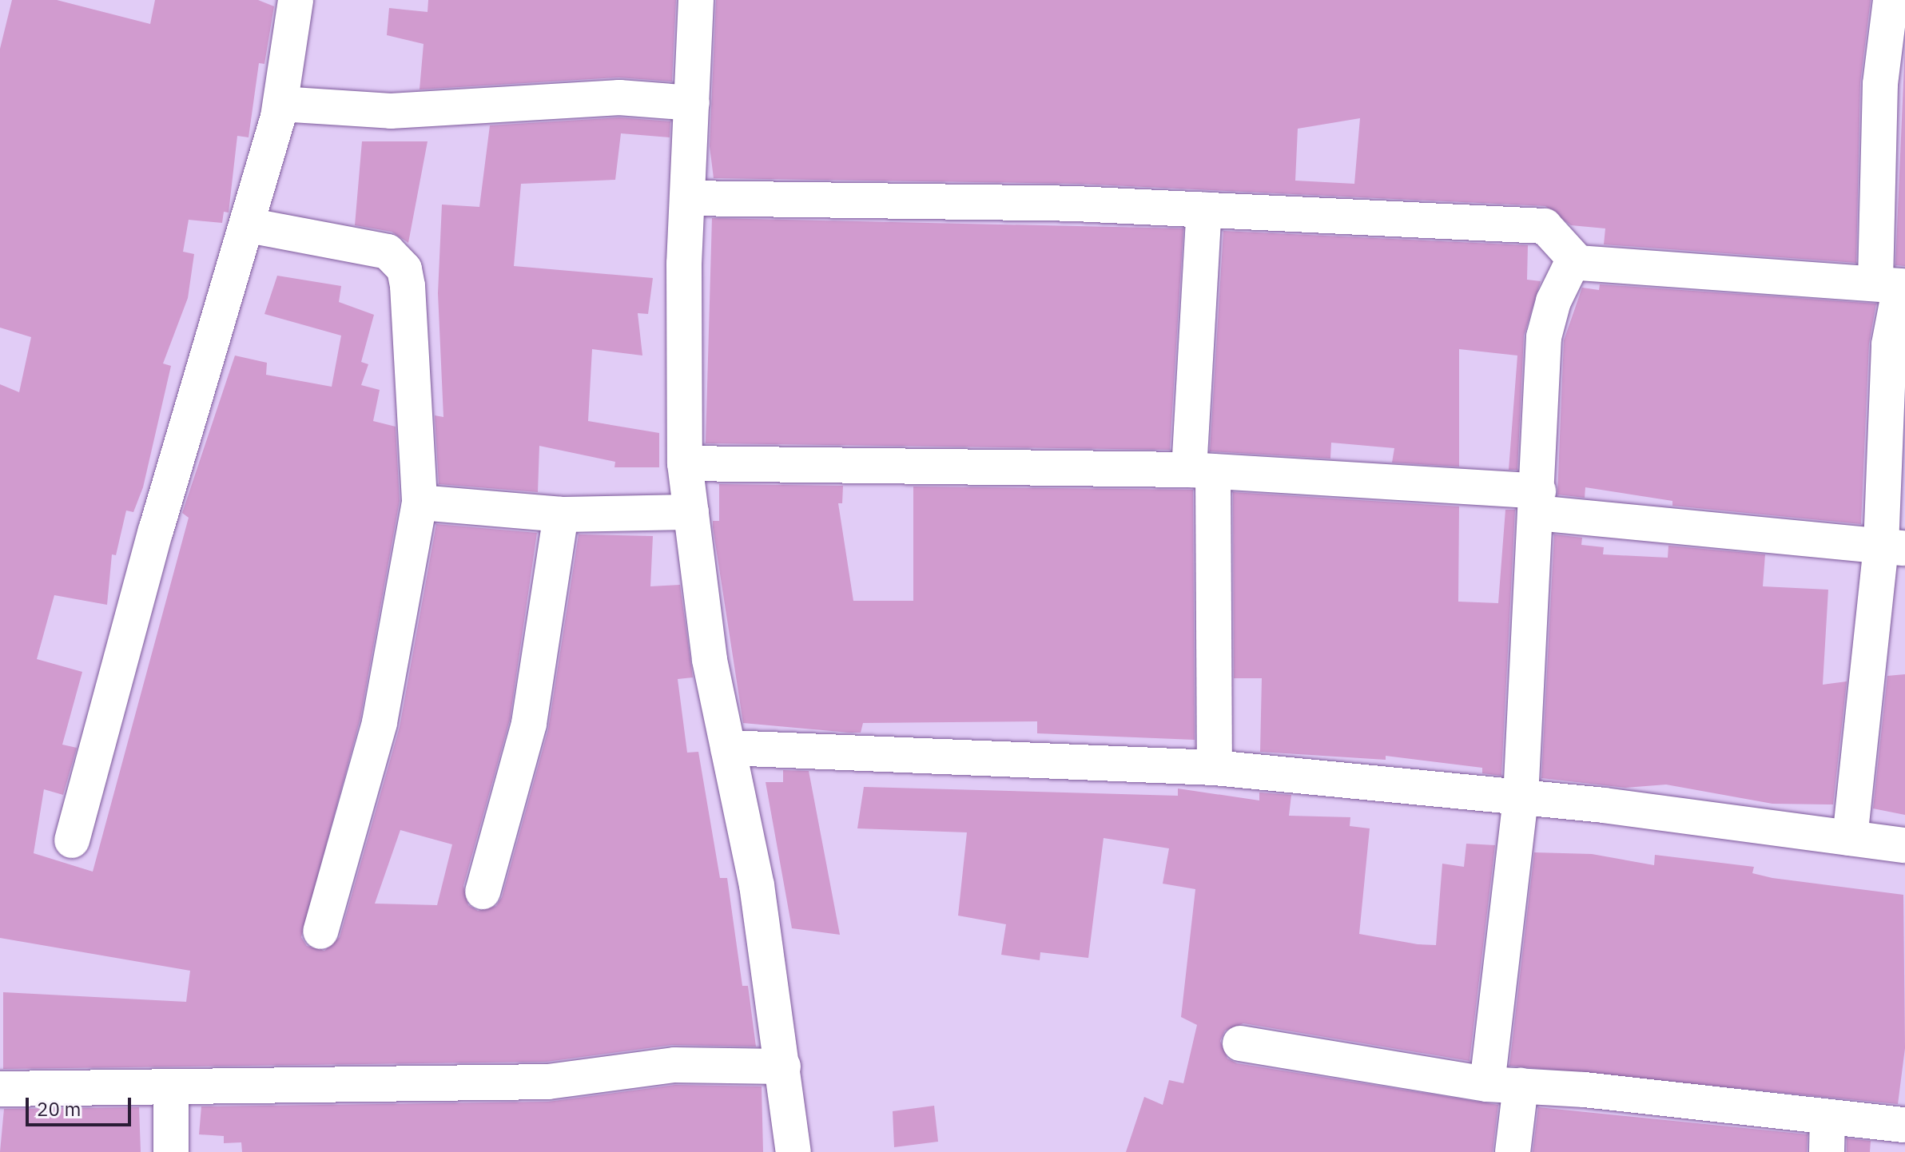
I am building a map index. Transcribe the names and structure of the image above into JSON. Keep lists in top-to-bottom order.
{
  "scale_bar": "20 m"
}
